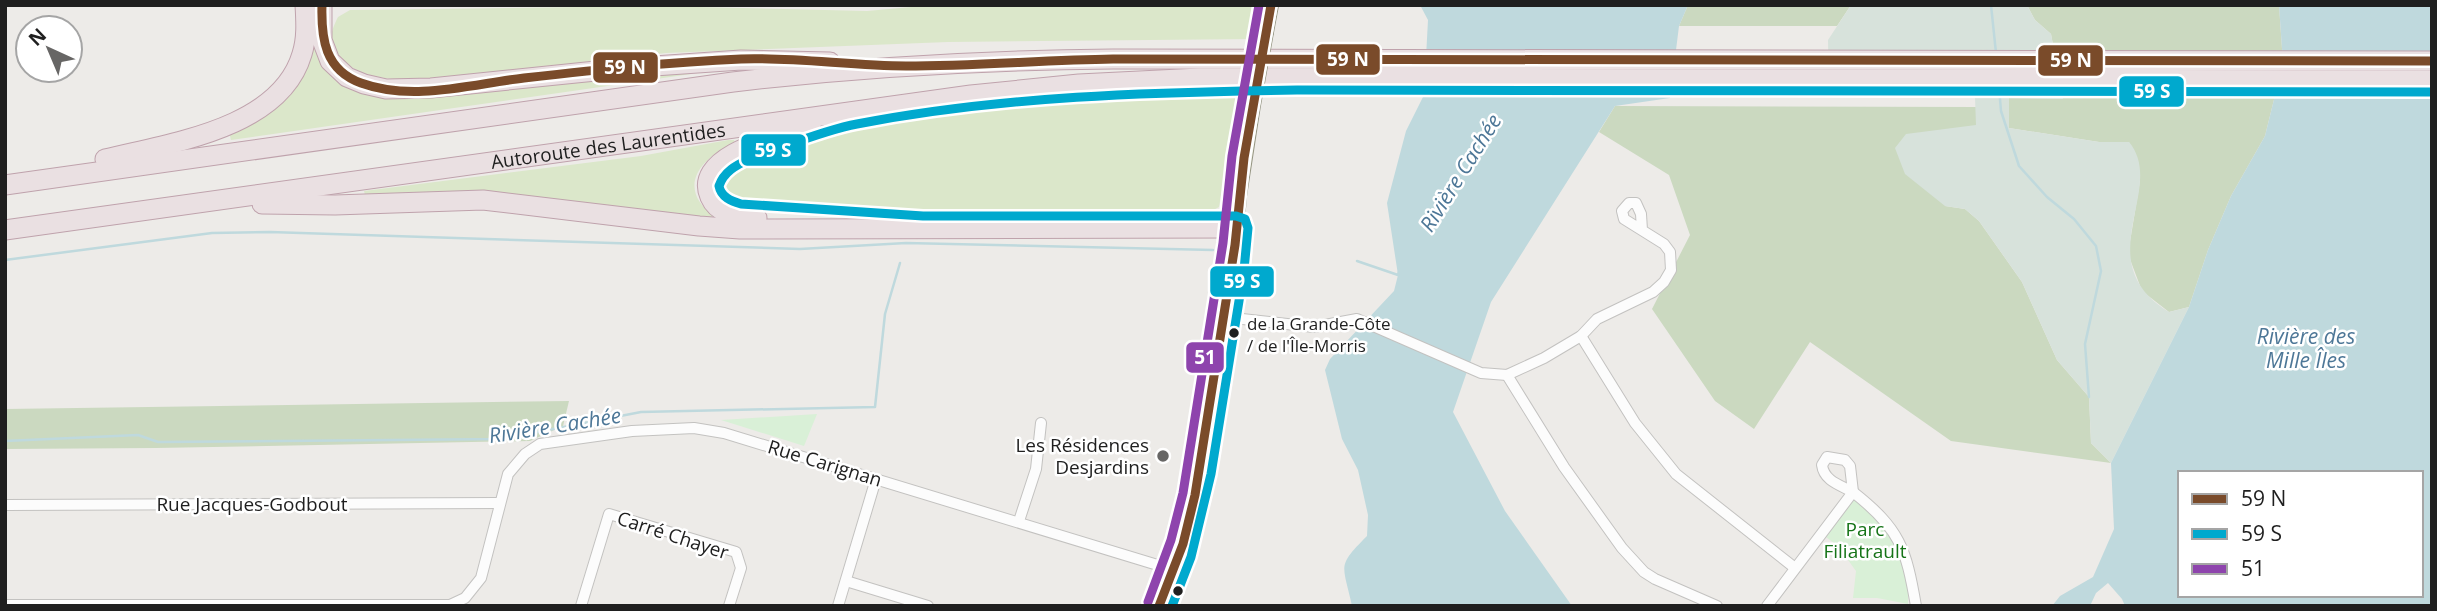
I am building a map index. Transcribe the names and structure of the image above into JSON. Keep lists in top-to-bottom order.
{
  "streets": {
    "highway": ["Autoroute des Laurentides"],
    "street": ["Rue Carignan", "Rue Jacques-Godbout", "Carré Chayer"]
  },
  "crossings": [
    ["Rue Carignan", "Rue Jacques-Godbout"]
  ],
  "water": ["Rivière Cachée", "Rivière des Mille Îles"],
  "parks": ["Parc Filiatrault"],
  "places": ["de la Grande-Côte / de l'Île-Morris", "Les Résidences Desjardins"],
  "lines": ["transit line 51"],
  "legend": ["59 N", "59 S", "51"],
  "north": "top left"
}
